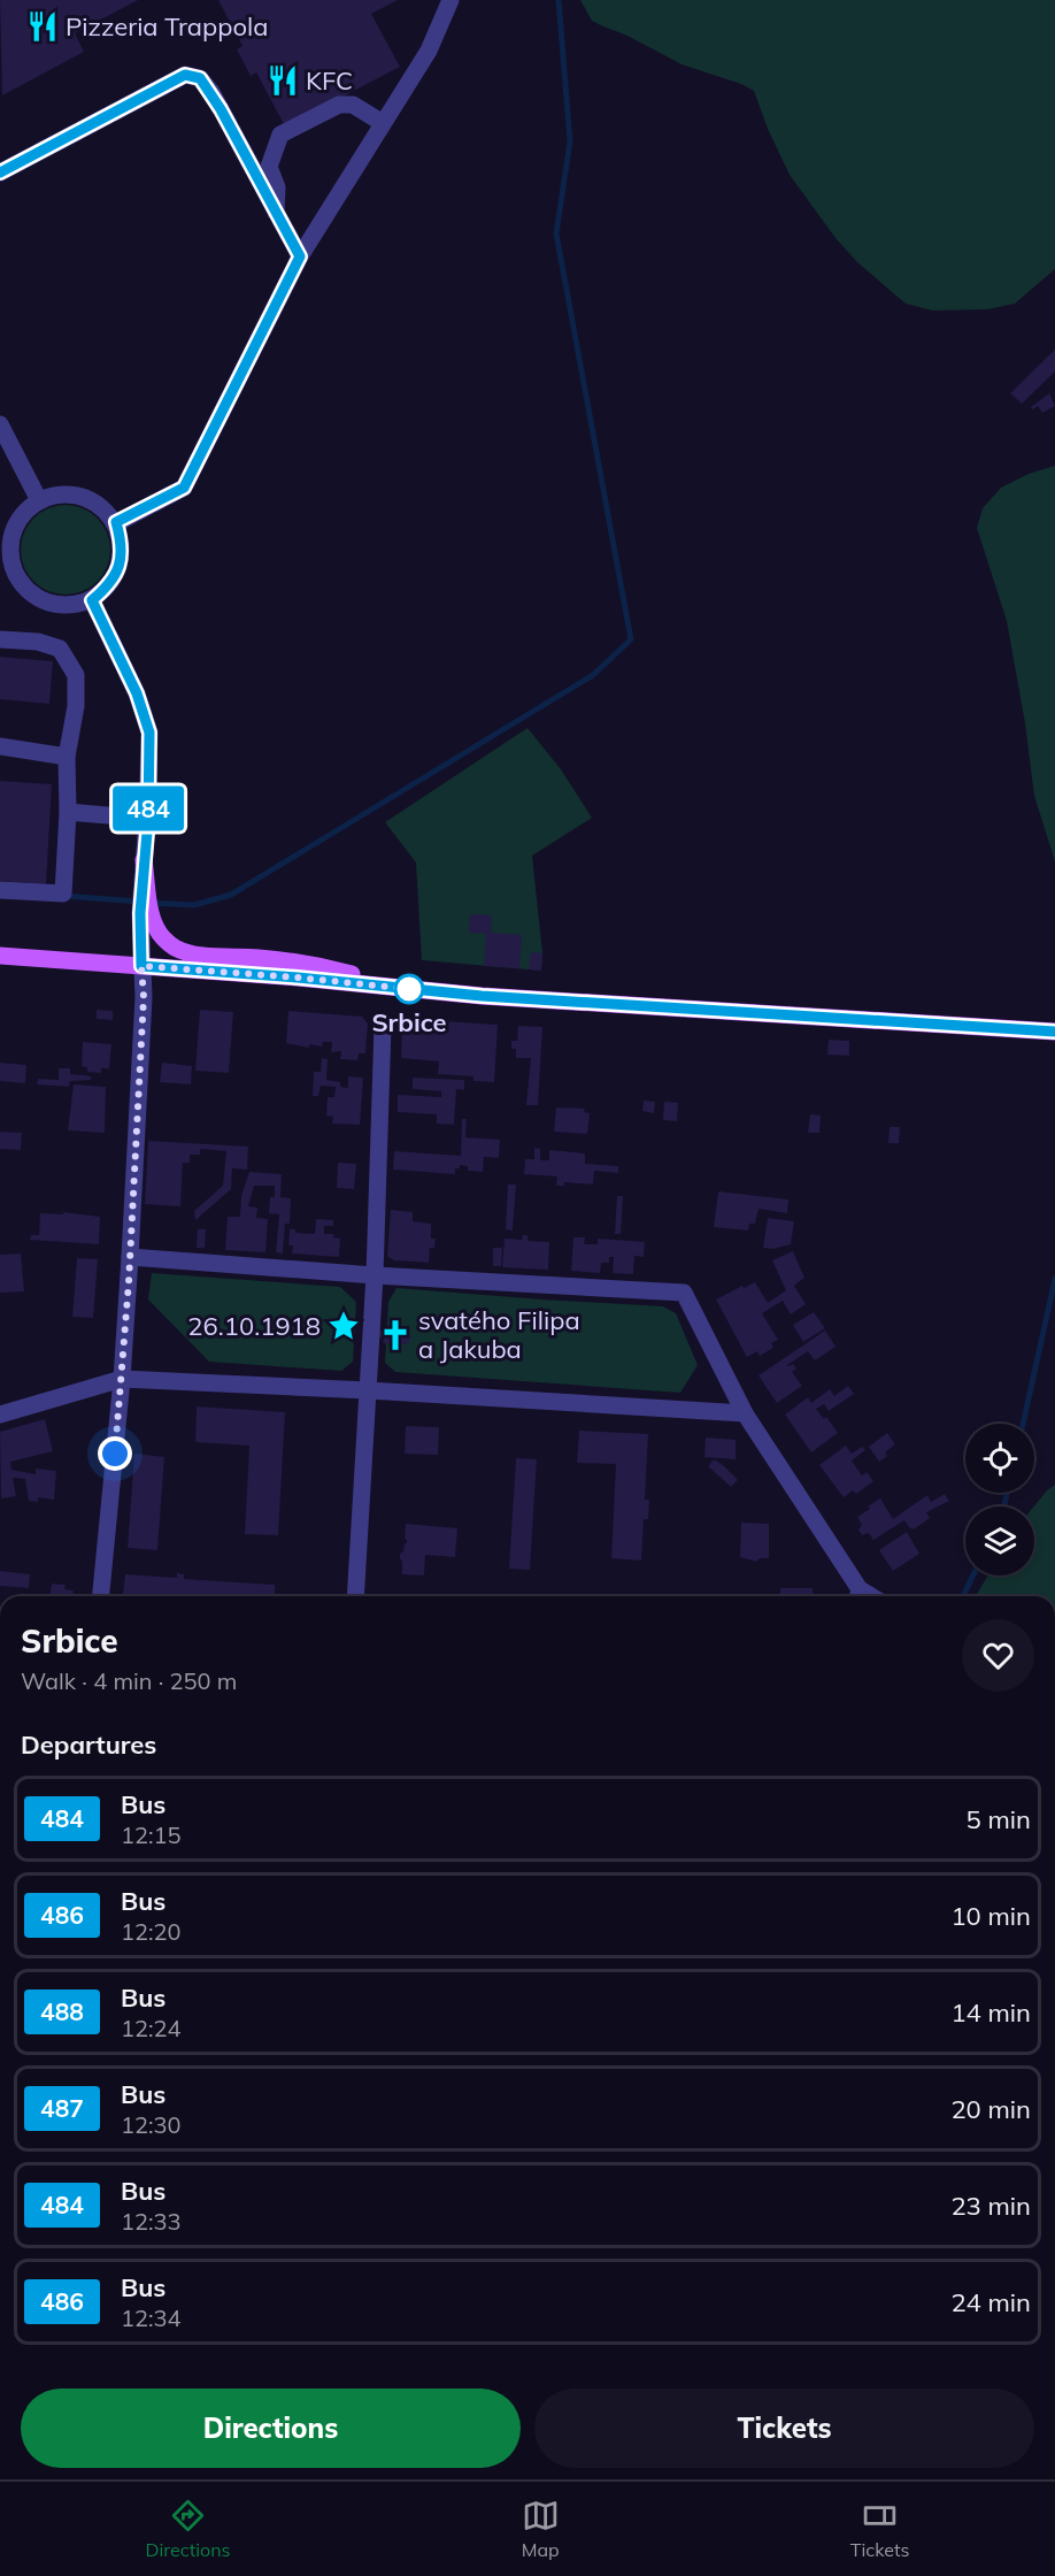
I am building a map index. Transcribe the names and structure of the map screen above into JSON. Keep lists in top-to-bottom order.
{
  "places": {
    "restaurant": ["Pizzeria Trappola", "KFC"],
    "other": ["Srbice"],
    "place": ["26.10.1918"],
    "church": ["svatého Filipa a Jakuba"]
  },
  "lines": ["bus line 484"],
  "page": {
    "on_map": "484",
    "heading": [
      ["Srbice", "Walk · 4 min · 250 m"],
      "Departures"
    ],
    "list": [
      {
        "mark": "484",
        "name": "Bus",
        "note": "12:15",
        "value": "5 min"
      },
      {
        "mark": "486",
        "name": "Bus",
        "note": "12:20",
        "value": "10 min"
      },
      {
        "mark": "488",
        "name": "Bus",
        "note": "12:24",
        "value": "14 min"
      },
      {
        "mark": "487",
        "name": "Bus",
        "note": "12:30",
        "value": "20 min"
      },
      {
        "mark": "484",
        "name": "Bus",
        "note": "12:33",
        "value": "23 min"
      },
      {
        "mark": "486",
        "name": "Bus",
        "note": "12:34",
        "value": "24 min"
      }
    ],
    "buttons": ["Directions", "Tickets"],
    "tabs": ["Directions", "Map", "Tickets"]
  }
}
